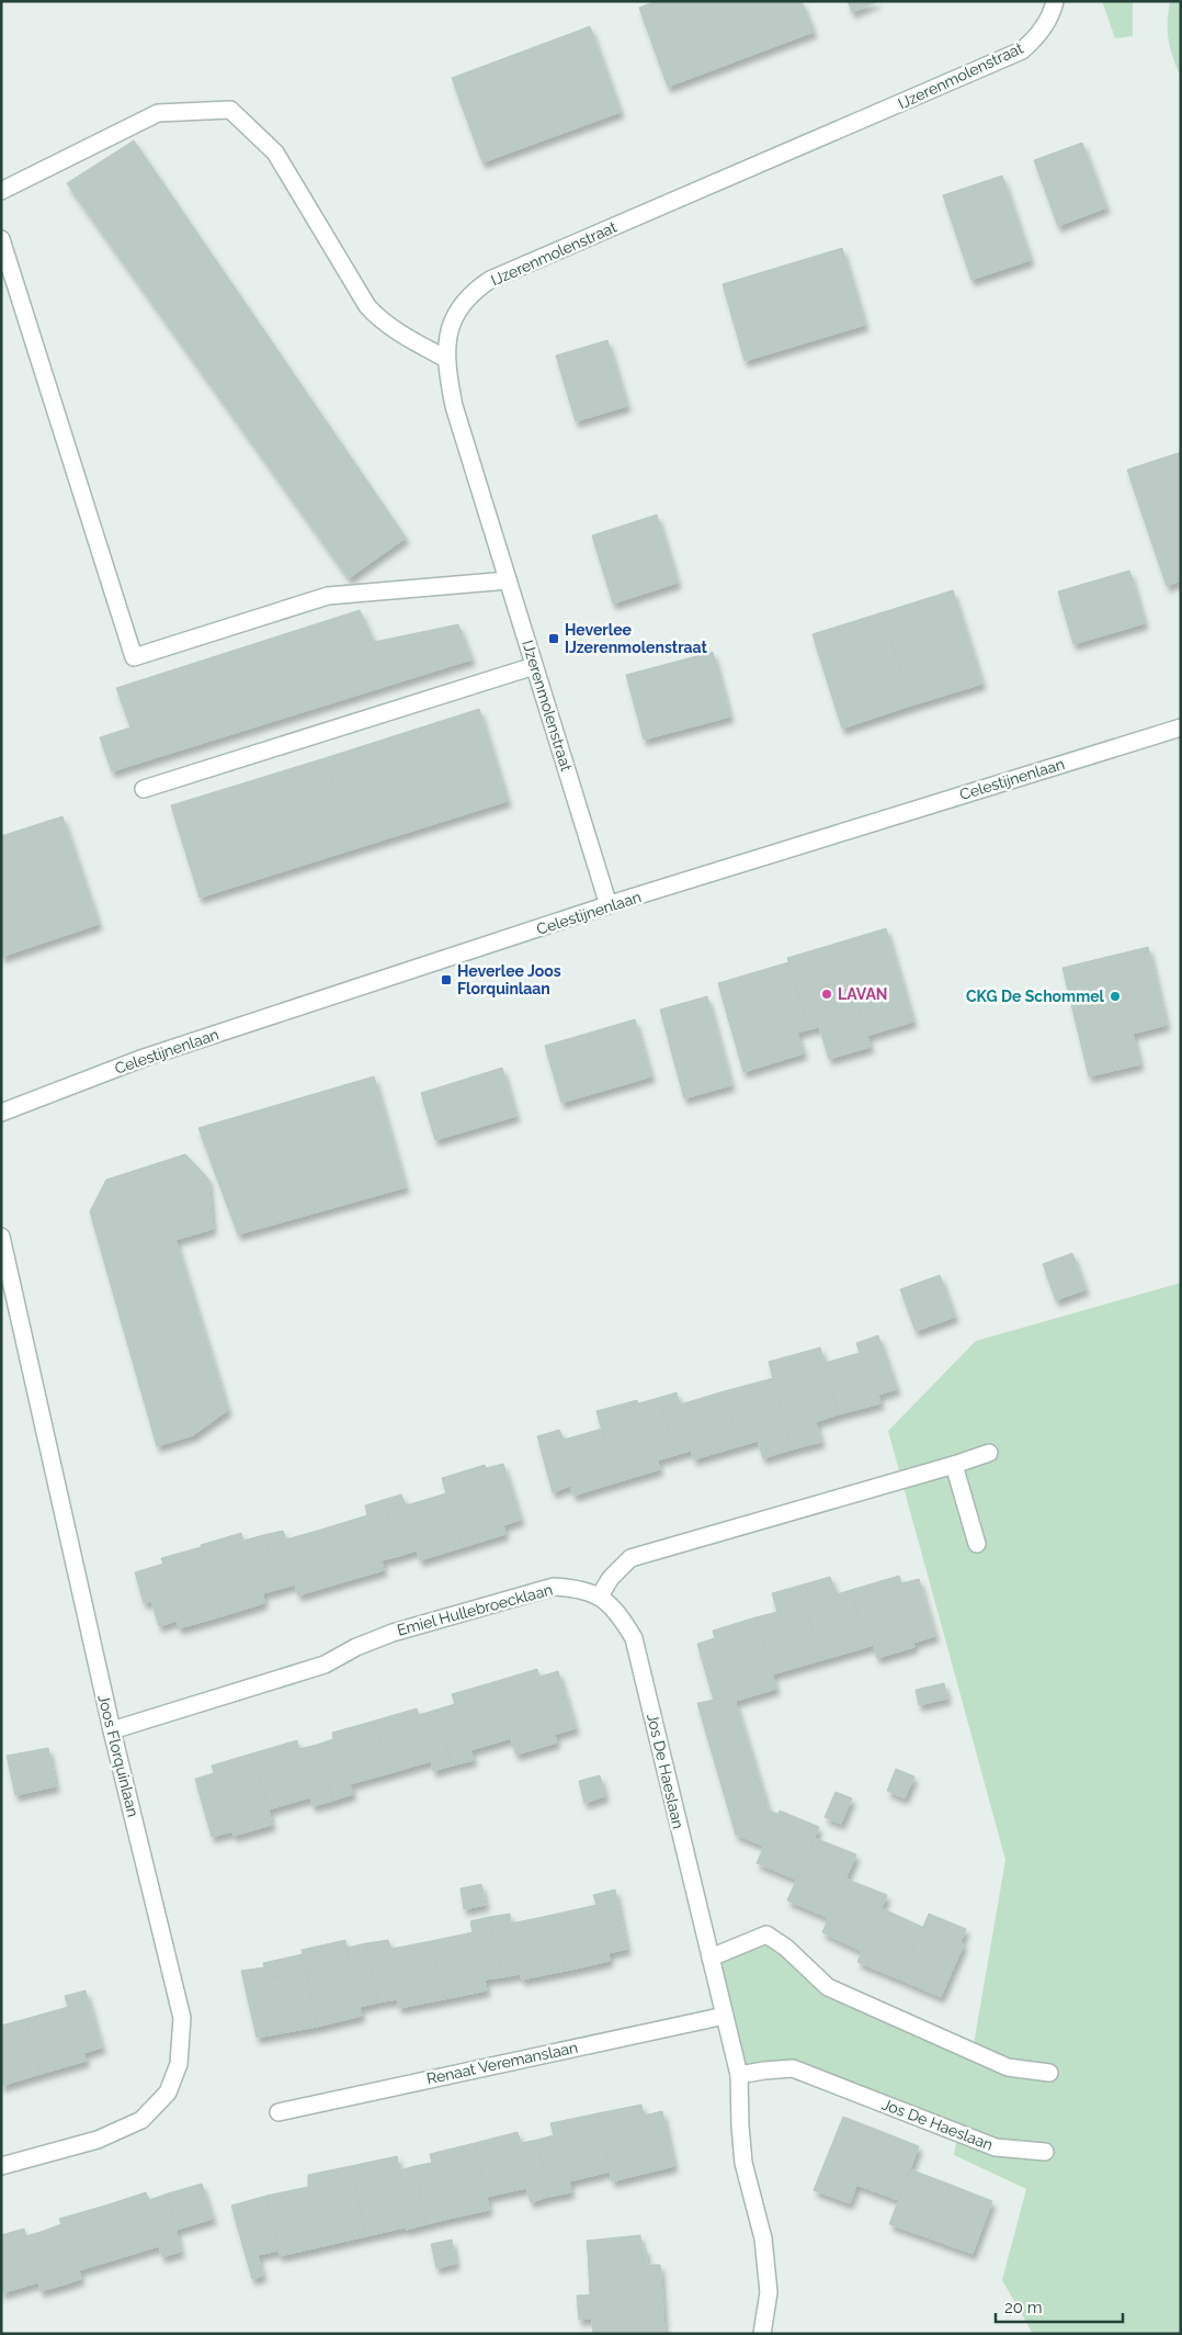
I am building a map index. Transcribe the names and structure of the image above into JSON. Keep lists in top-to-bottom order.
{
  "streets": {
    "street": [
      "IJzerenmolenstraat",
      "Celestijnenlaan",
      "Emiel Hullebroecklaan",
      "Joos Florquinlaan",
      "Jos De Haeslaan",
      "Renaat Veremanslaan"
    ]
  },
  "crossings": [
    ["IJzerenmolenstraat", "Celestijnenlaan"],
    ["Emiel Hullebroecklaan", "Joos Florquinlaan"],
    ["Emiel Hullebroecklaan", "Jos De Haeslaan"],
    ["Jos De Haeslaan", "Renaat Veremanslaan"]
  ],
  "places": {
    "transit": ["Heverlee IJzerenmolenstraat", "Heverlee Joos Florquinlaan"],
    "other": ["LAVAN", "CKG De Schommel"]
  },
  "scale_bar": "20 m"
}
